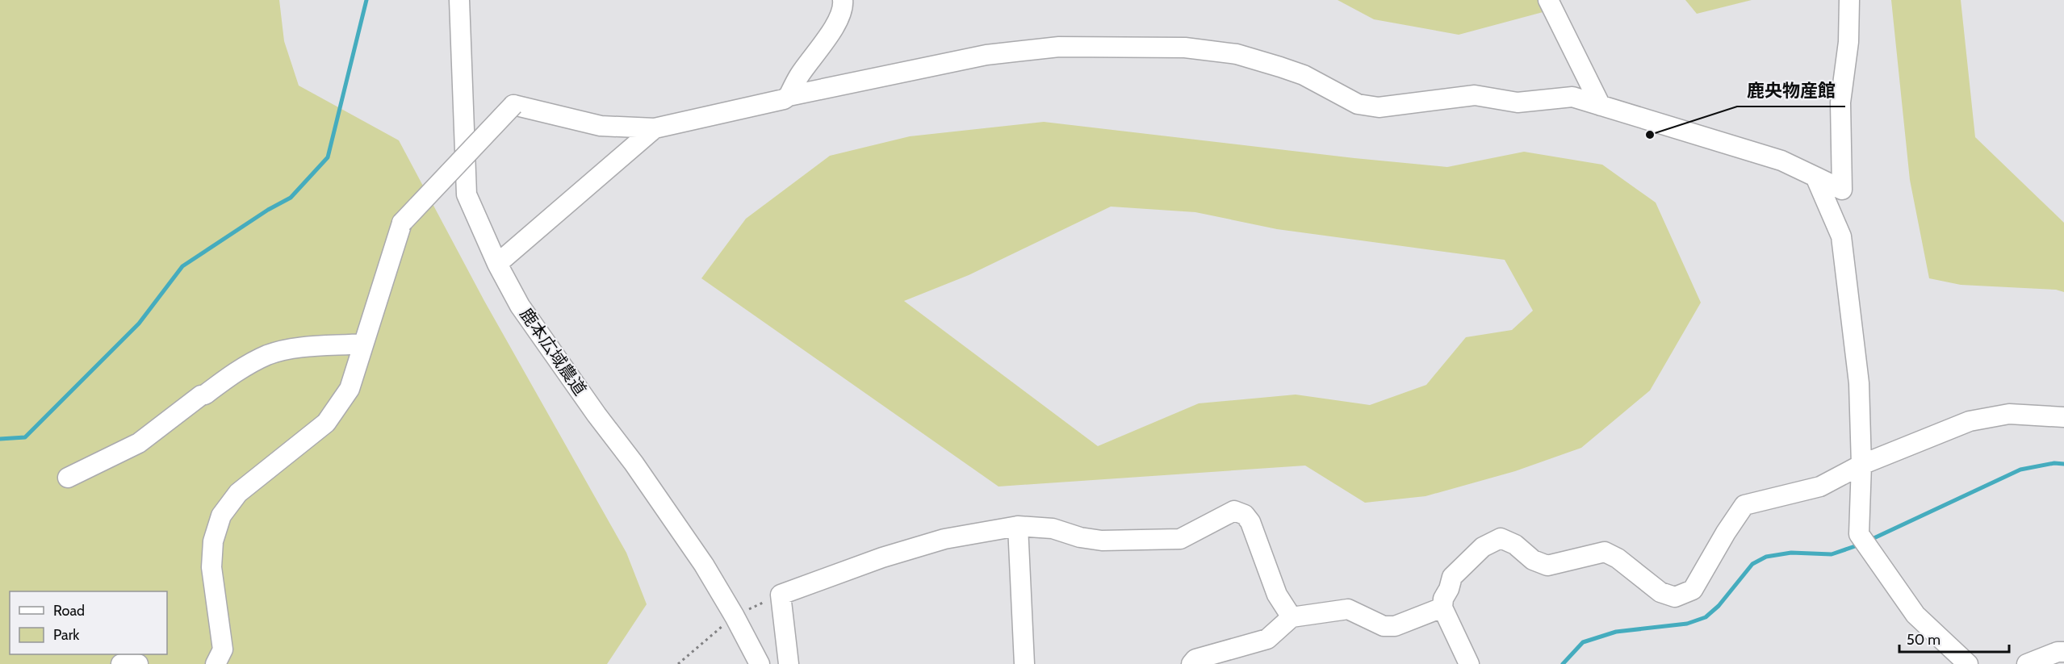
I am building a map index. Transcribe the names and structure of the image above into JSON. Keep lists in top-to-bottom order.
{
  "streets": {
    "street": ["鹿本広域農道"]
  },
  "places": ["鹿央物産館"],
  "legend": ["Road", "Park"],
  "scale_bar": "50 m"
}
